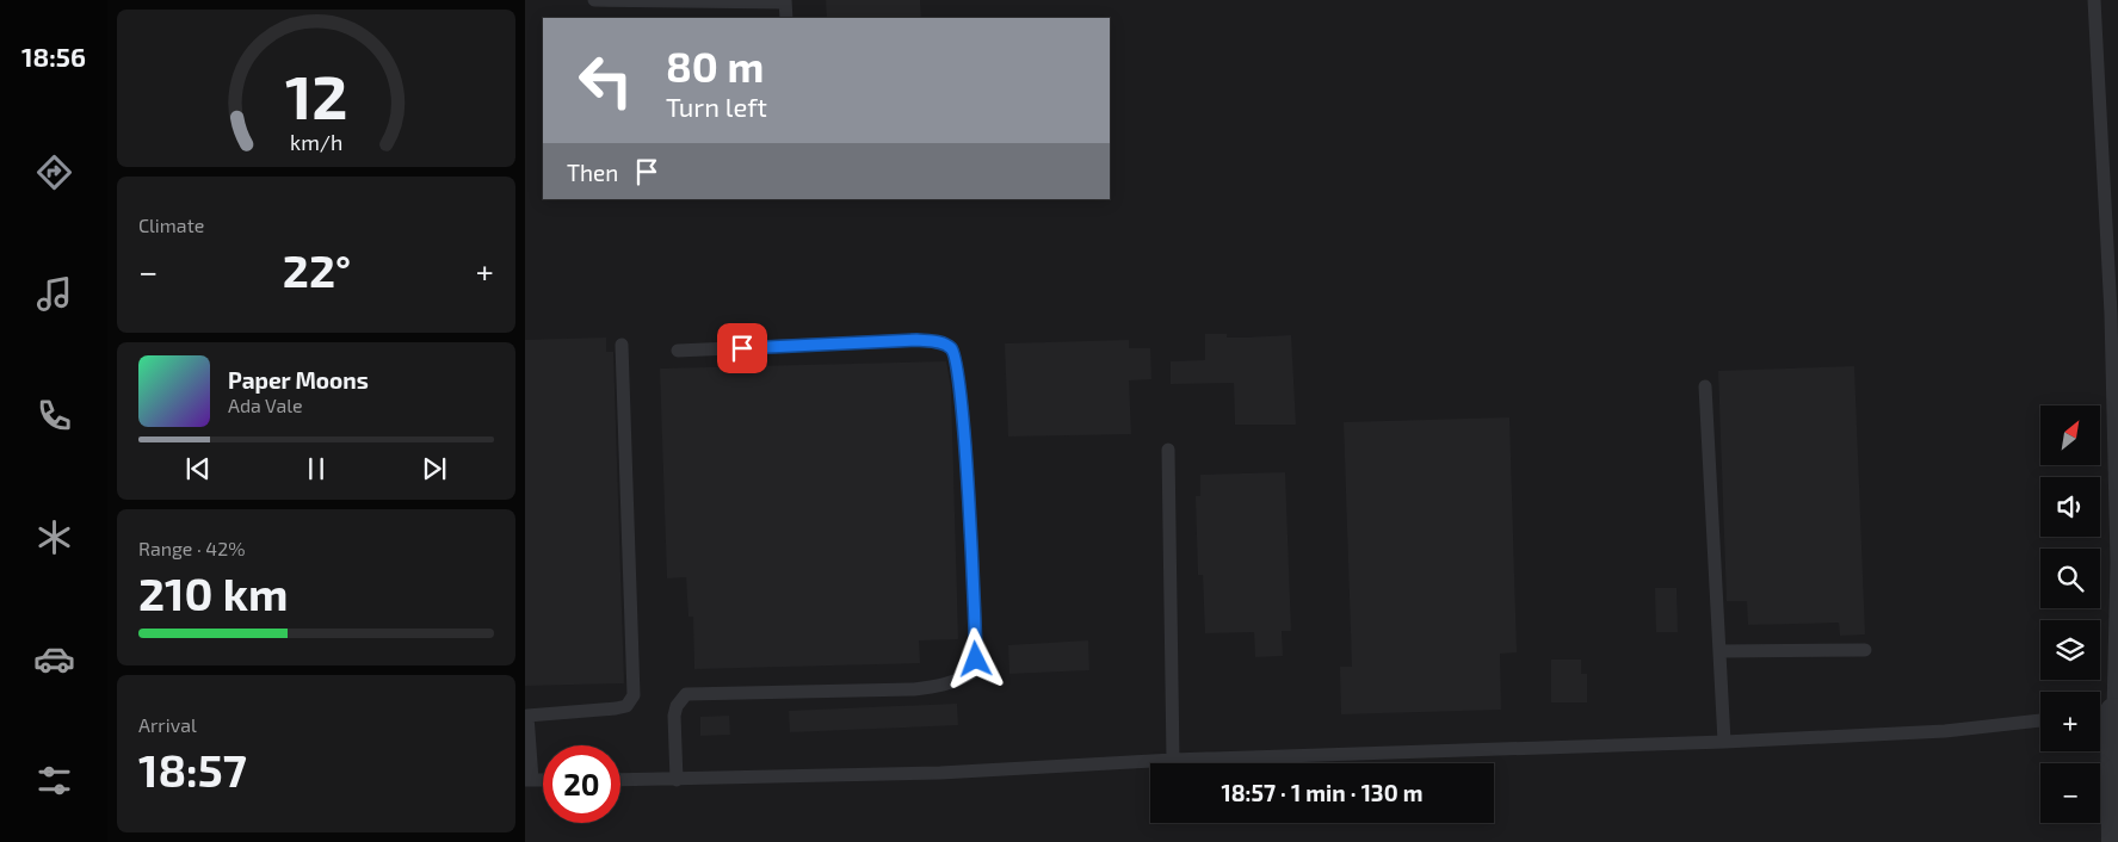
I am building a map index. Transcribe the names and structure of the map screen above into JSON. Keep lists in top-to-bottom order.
{
  "north": "top right",
  "page": {
    "tabs": "18:56",
    "turn": ["80 m", "Turn left"],
    "then": "Then",
    "tile": [
      "Climate",
      ["Range · 42%", "210 km"],
      ["Arrival", "18:57"]
    ],
    "heat": ["−", "22°", "+"],
    "song": ["Paper Moons", "Ada Vale"],
    "map_buttons": ["+", "−"],
    "limit": "20",
    "trip": "18:57 · 1 min · 130 m",
    "gauge": ["12", "km/h"]
  }
}
